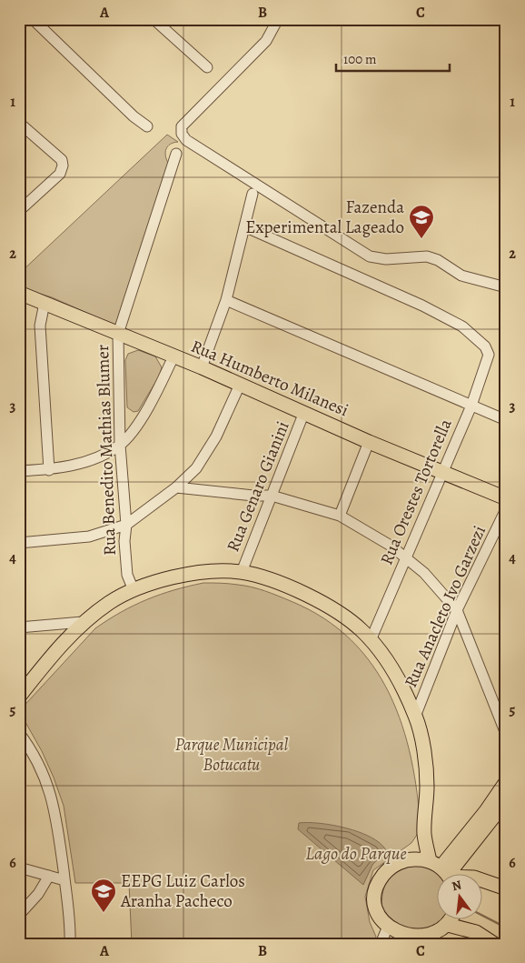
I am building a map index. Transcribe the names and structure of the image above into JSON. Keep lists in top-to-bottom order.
{
  "streets": {
    "main road": ["Rua Humberto Milanesi"],
    "street": [
      "Rua Benedito Mathias Blumer",
      "Rua Genaro Gianini",
      "Rua Orestes Tortorella",
      "Rua Anacleto Ivo Garzezi"
    ]
  },
  "crossings": [
    ["Rua Humberto Milanesi", "Rua Benedito Mathias Blumer"],
    ["Rua Humberto Milanesi", "Rua Genaro Gianini"],
    ["Rua Humberto Milanesi", "Rua Orestes Tortorella"]
  ],
  "water": ["Lago do Parque"],
  "parks": ["Parque Municipal Botucatu"],
  "places": {
    "school or university": ["Fazenda Experimental Lageado", "EEPG Luiz Carlos Aranha Pacheco"]
  },
  "scale_bar": "100 m",
  "north": "top",
  "grid": {
    "columns": ["A", "B", "C"],
    "rows": [
      "1",
      "2",
      "3",
      "4",
      "5",
      "6"
    ]
  }
}
